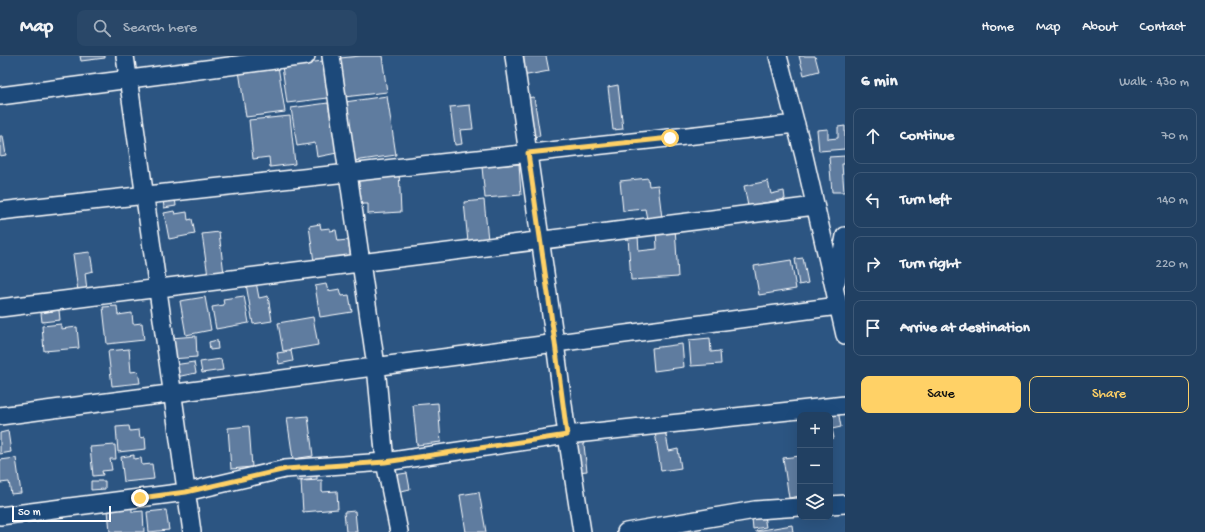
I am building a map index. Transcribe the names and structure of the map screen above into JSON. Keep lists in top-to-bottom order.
{
  "scale_bar": "50 m",
  "page": {
    "header": "Map",
    "search": "Search here",
    "nav": [
      "Home",
      "Map",
      "About",
      "Contact"
    ],
    "heading": ["6 min", "Walk · 430 m"],
    "list": [
      ["Continue", "70 m"],
      ["Turn left", "140 m"],
      ["Turn right", "220 m"],
      "Arrive at destination"
    ],
    "buttons": ["Save", "Share"],
    "map_buttons": ["+", "−"],
    "scale": "50 m"
  }
}
